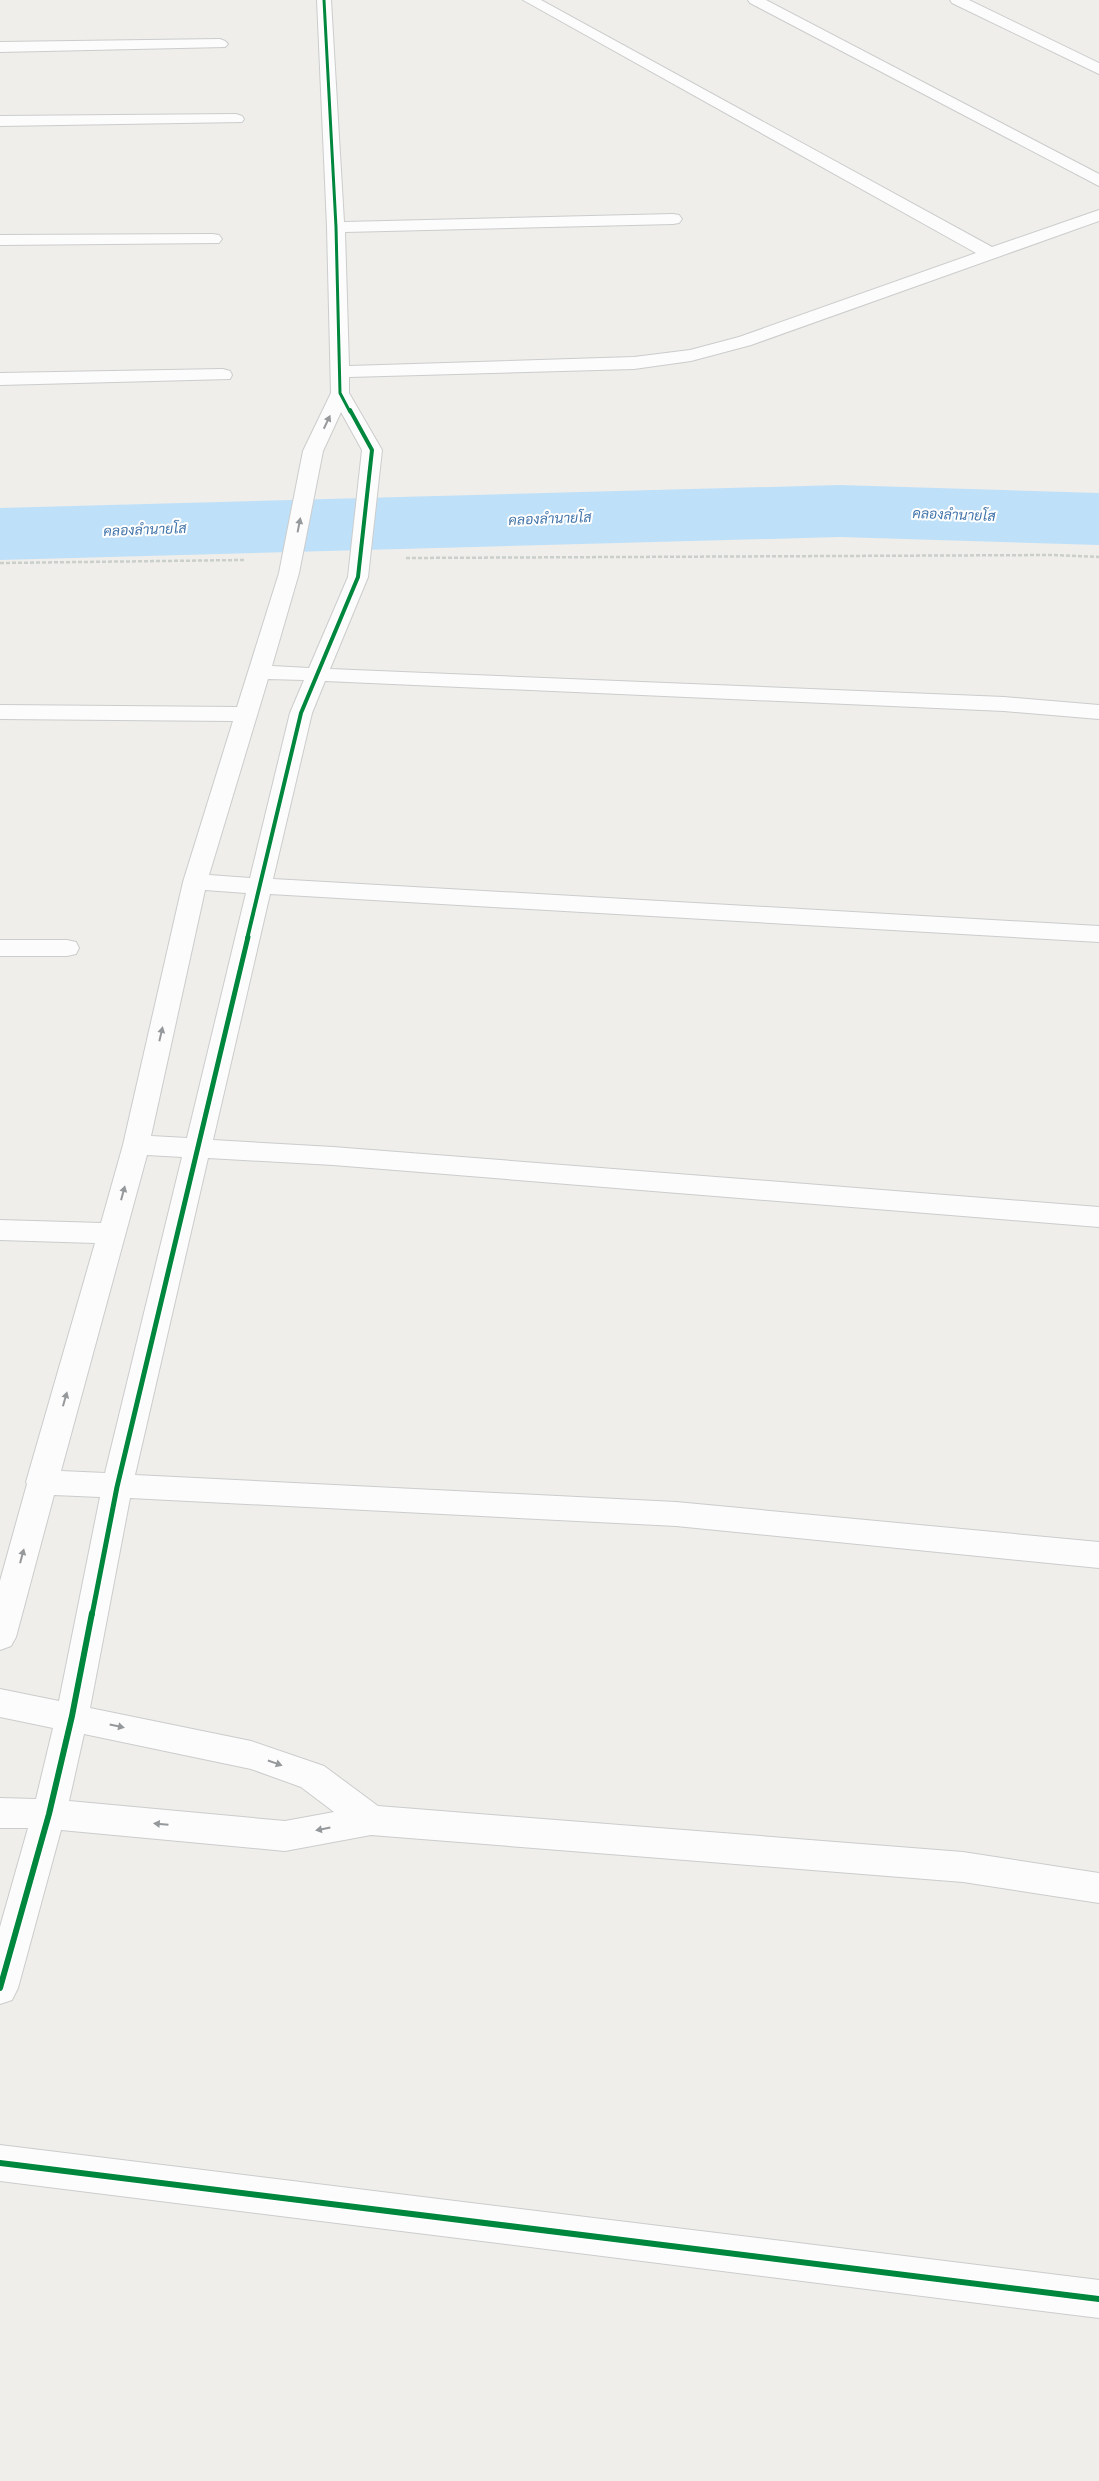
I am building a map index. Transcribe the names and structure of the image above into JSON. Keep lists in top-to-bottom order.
{
  "water": ["คลองลำนายโส"]
}
